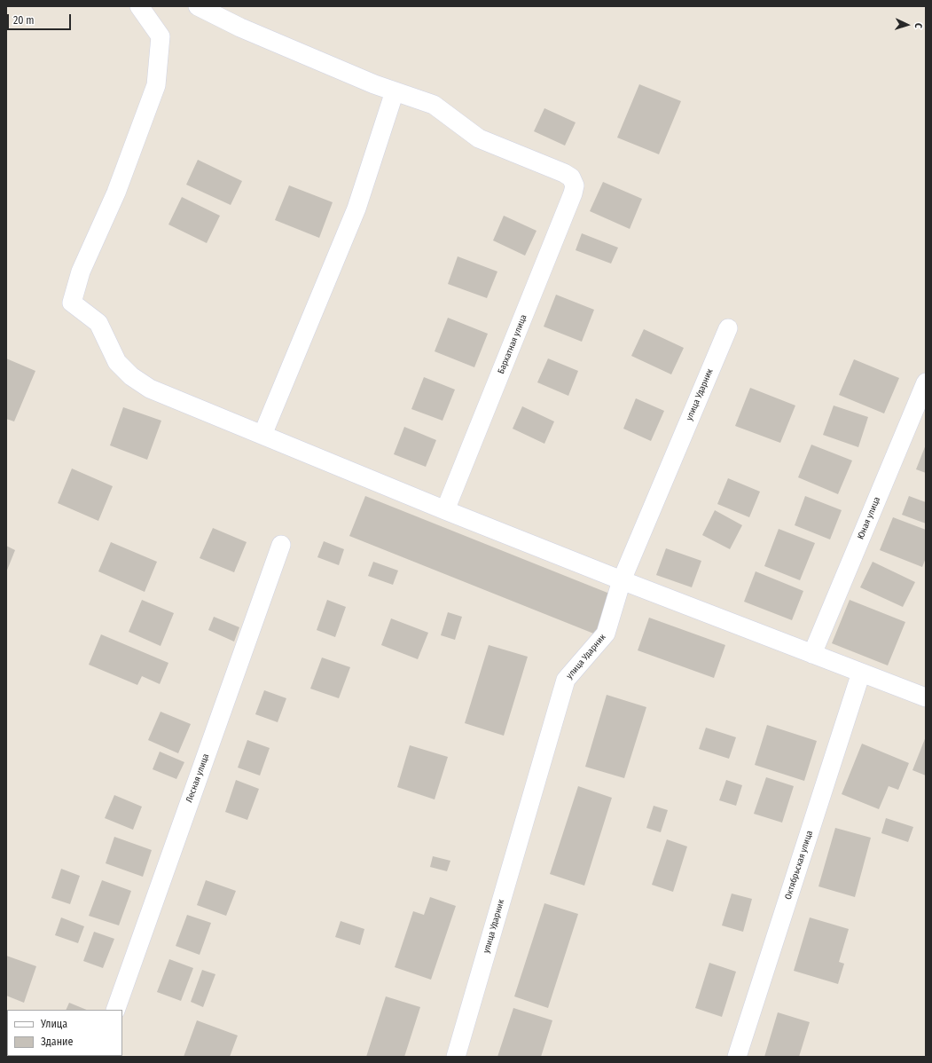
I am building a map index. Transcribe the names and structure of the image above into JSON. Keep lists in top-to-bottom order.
{
  "streets": {
    "street": [
      "Бархатная улица",
      "улица Ударник",
      "Юная улица",
      "Лесная улица",
      "Октябрьская улица"
    ]
  },
  "legend": ["Улица", "Здание"],
  "scale_bar": "20 m",
  "north": "right"
}
